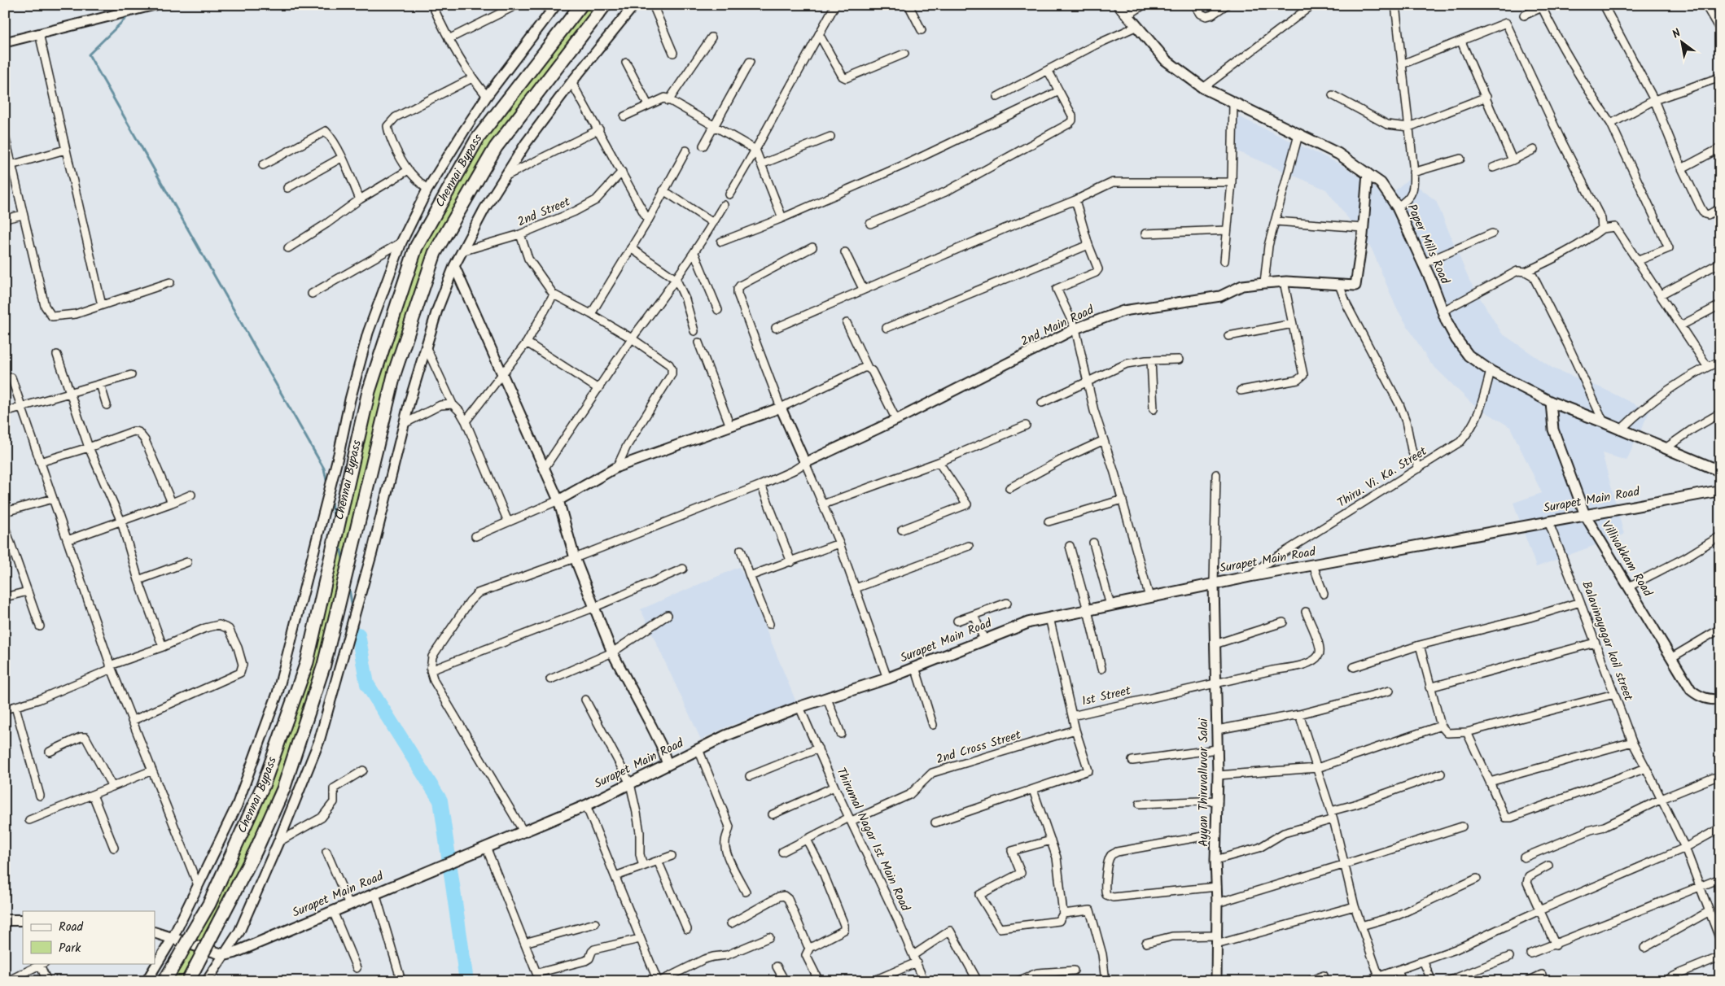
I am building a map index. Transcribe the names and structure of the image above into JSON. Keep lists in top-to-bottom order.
{
  "streets": {
    "highway": ["Chennai Bypass"],
    "main road": ["Paper Mills Road", "Surapet Main Road"],
    "street": [
      "2nd Street",
      "2nd Main Road",
      "Thiru. Vi. Ka. Street",
      "Villivakkam Road",
      "Balavinayagar koil street",
      "1st Street",
      "2nd Cross Street",
      "Ayyan Thiruvalluvar Salai",
      "Thirumal Nagar 1st Main Road"
    ]
  },
  "crossings": [
    ["Paper Mills Road", "Thiru. Vi. Ka. Street"],
    ["Paper Mills Road", "Villivakkam Road"],
    ["Thiru. Vi. Ka. Street", "Surapet Main Road"],
    ["Surapet Main Road", "Villivakkam Road"],
    ["Surapet Main Road", "Balavinayagar koil street"],
    ["Surapet Main Road", "Ayyan Thiruvalluvar Salai"],
    ["Surapet Main Road", "Thirumal Nagar 1st Main Road"],
    ["1st Street", "2nd Cross Street"],
    ["1st Street", "Ayyan Thiruvalluvar Salai"],
    ["2nd Cross Street", "Thirumal Nagar 1st Main Road"]
  ],
  "legend": ["Road", "Park"],
  "north": "top left"
}
